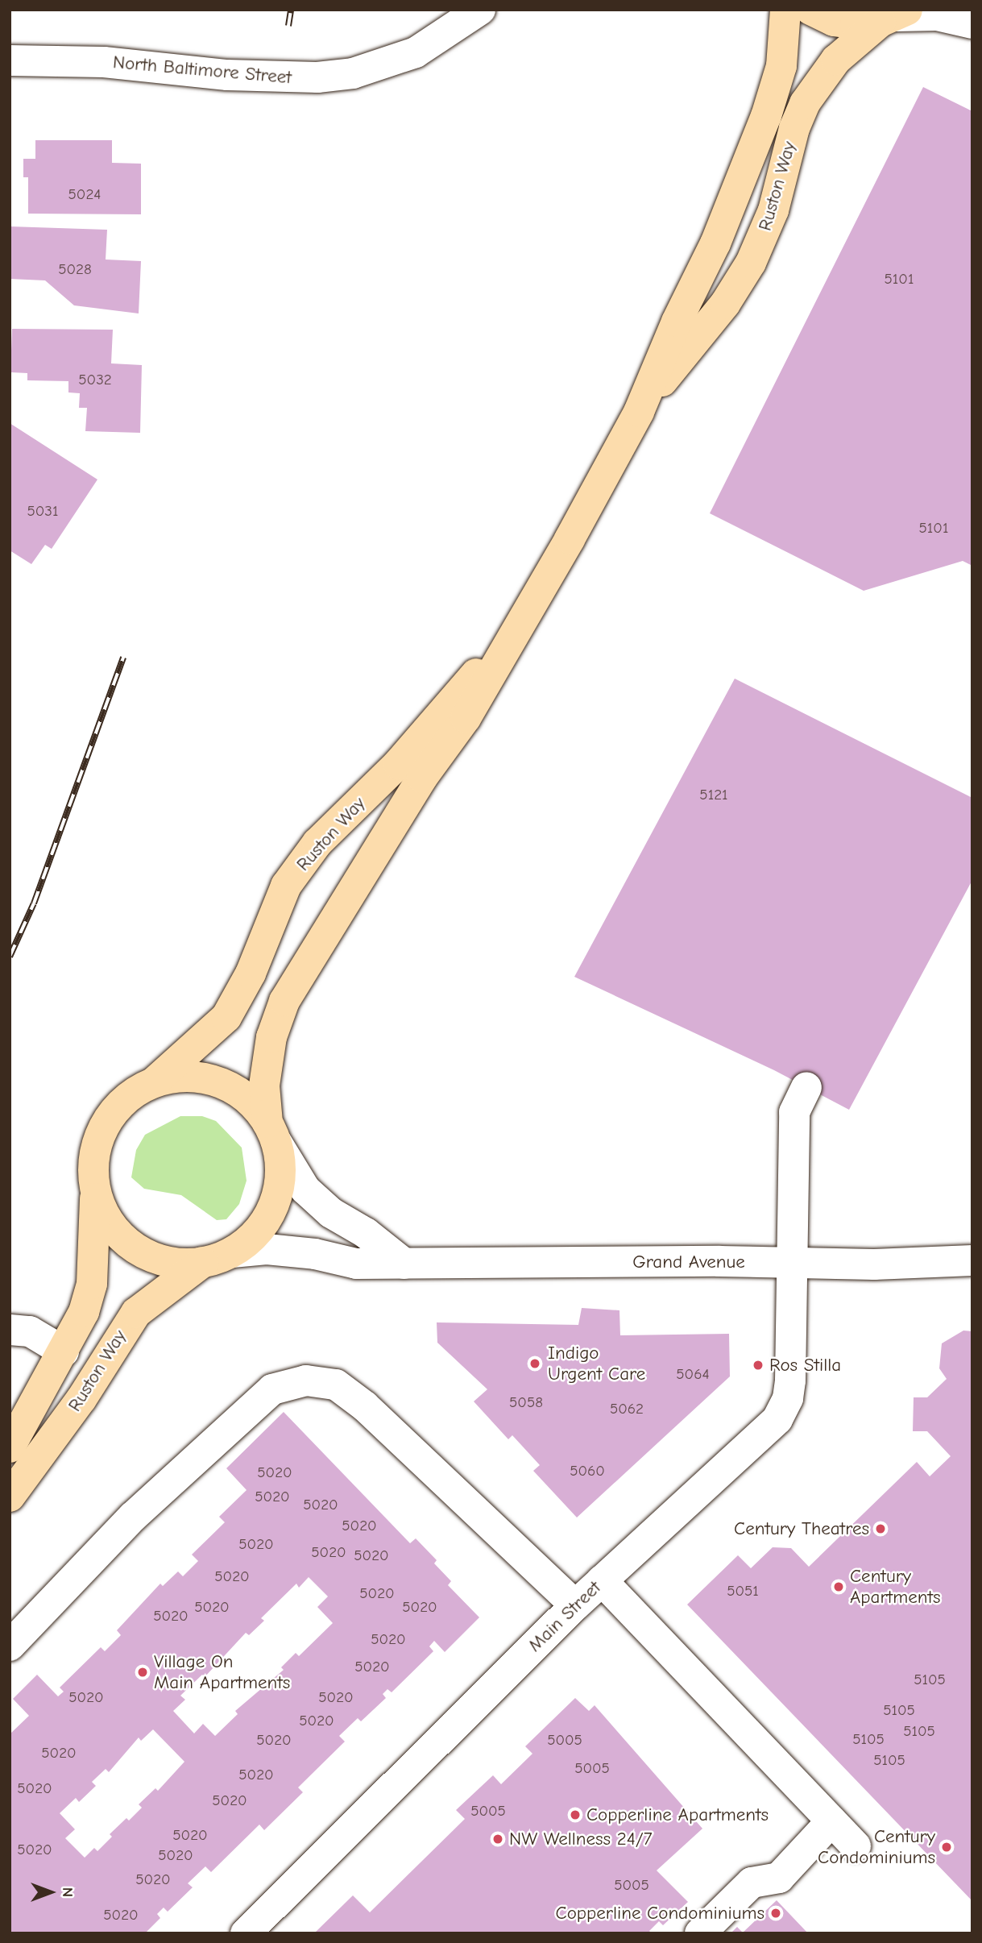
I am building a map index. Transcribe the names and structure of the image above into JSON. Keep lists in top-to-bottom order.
{
  "streets": {
    "main road": ["Ruston Way"],
    "street": ["North Baltimore Street", "Grand Avenue", "Main Street"]
  },
  "crossings": [
    ["Ruston Way", "Grand Avenue"],
    ["Grand Avenue", "Main Street"]
  ],
  "places": [
    "Indigo Urgent Care",
    "Ros Stilla",
    "Century Theatres",
    "Century Apartments",
    "Village On Main Apartments",
    "Copperline Apartments",
    "NW Wellness 24/7",
    "Century Condominiums",
    "Copperline Condominiums"
  ],
  "house_numbers": [
    "5024",
    "5028",
    "5101",
    "5032",
    "5031",
    "5101",
    "5121",
    "5064",
    "5058",
    "5062",
    "5060",
    "5020",
    "5020",
    "5020",
    "5020",
    "5020",
    "5020",
    "5020",
    "5020",
    "5051",
    "5020",
    "5020",
    "5020",
    "5020",
    "5020",
    "5020",
    "5105",
    "5020",
    "5020",
    "5105",
    "5020",
    "5105",
    "5105",
    "5020",
    "5005",
    "5020",
    "5105",
    "5005",
    "5020",
    "5020",
    "5020",
    "5005",
    "5020",
    "5020",
    "5020",
    "5020",
    "5005",
    "5020"
  ],
  "north": "right"
}
